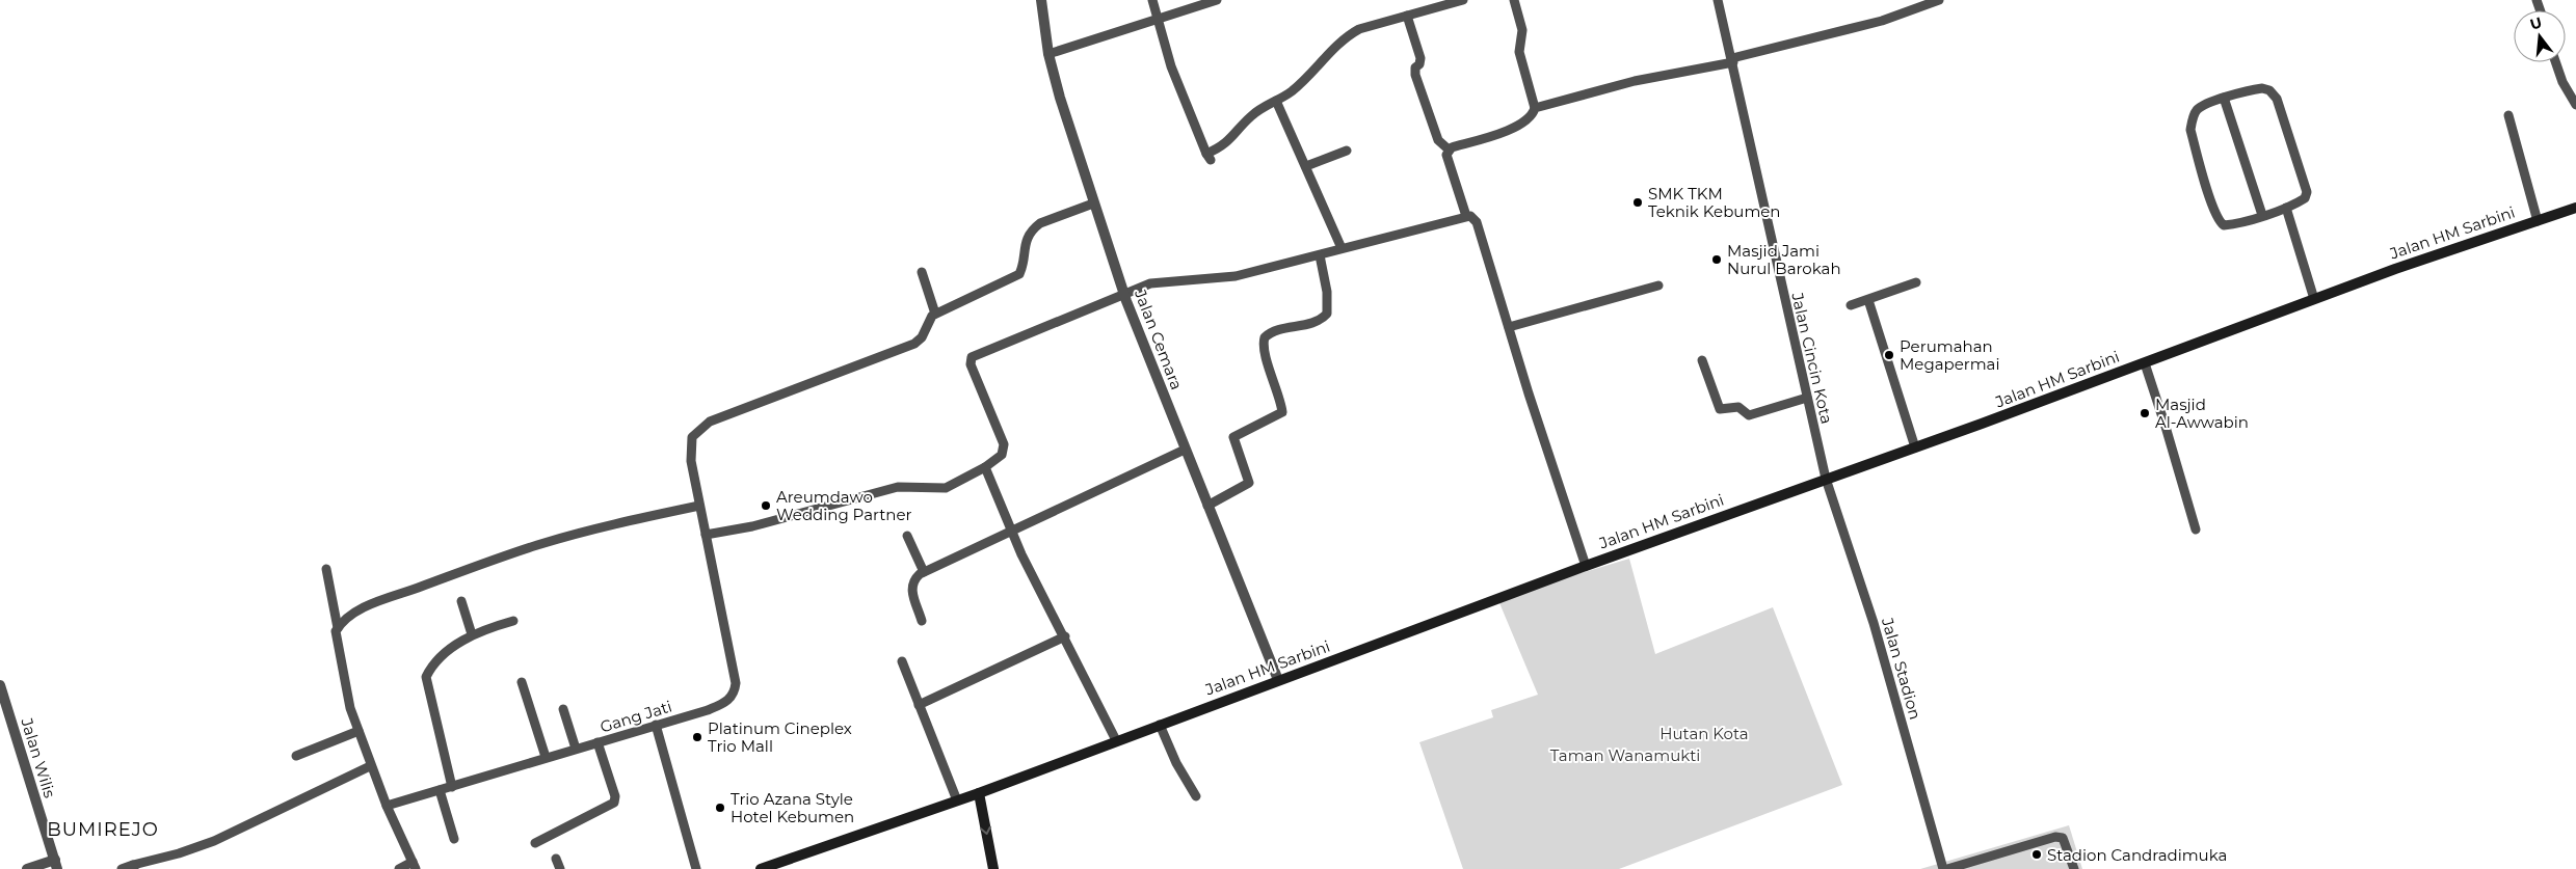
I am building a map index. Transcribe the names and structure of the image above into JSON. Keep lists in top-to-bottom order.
{
  "streets": {
    "main road": ["Jalan HM Sarbini"],
    "street": [
      "Jalan Cemara",
      "Jalan Cincin Kota",
      "Jalan Stadion",
      "Gang Jati",
      "Jalan Wilis"
    ]
  },
  "crossings": [
    ["Jalan HM Sarbini", "Jalan Cemara"],
    ["Jalan HM Sarbini", "Jalan Cincin Kota"],
    ["Jalan HM Sarbini", "Jalan Stadion"],
    ["Jalan Cincin Kota", "Jalan Stadion"]
  ],
  "districts": ["BUMIREJO"],
  "parks": ["Hutan Kota", "Taman Wanamukti"],
  "places": [
    "SMK TKM Teknik Kebumen",
    "Masjid Jami Nurul Barokah",
    "Perumahan Megapermai",
    "Masjid Al-Awwabin",
    "Areumdawo Wedding Partner",
    "Platinum Cineplex Trio Mall",
    "Trio Azana Style Hotel Kebumen",
    "Stadion Candradimuka"
  ],
  "north": "top"
}
